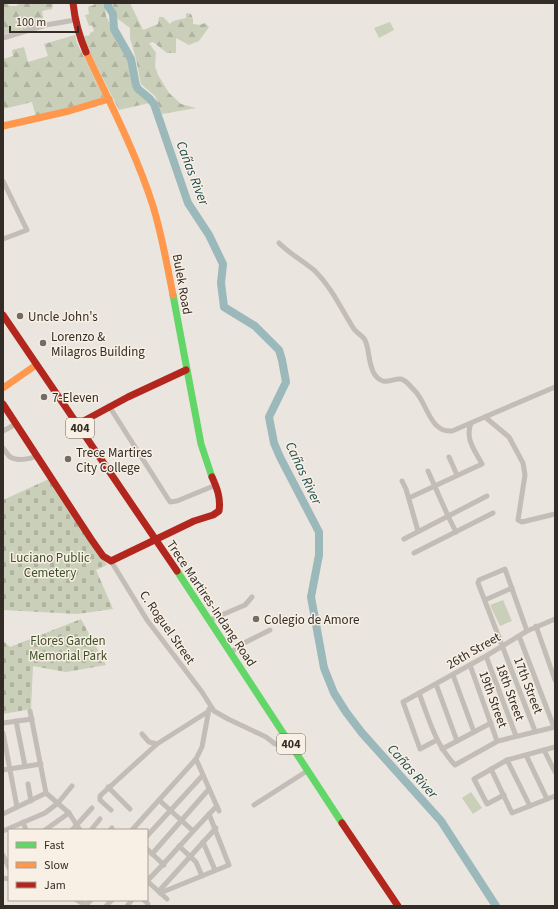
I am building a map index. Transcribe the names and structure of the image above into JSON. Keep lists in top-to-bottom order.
{
  "streets": {
    "main road": ["Bulek Road", "404", "Trece Martires-Indang Road"],
    "street": [
      "C. Roguel Street",
      "26th Street",
      "17th Street",
      "18th Street",
      "19th Street"
    ]
  },
  "crossings": [
    ["Bulek Road", "Trece Martires-Indang Road"],
    ["Trece Martires-Indang Road", "C. Roguel Street"],
    ["26th Street", "17th Street"],
    ["26th Street", "18th Street"],
    ["26th Street", "19th Street"]
  ],
  "water": ["Cañas River"],
  "parks": ["Luciano Public Cemetery", "Flores Garden Memorial Park"],
  "places": [
    "Uncle John's",
    "Lorenzo & Milagros Building",
    "7-Eleven",
    "Trece Martires City College",
    "Colegio de Amore"
  ],
  "legend": ["Fast", "Slow", "Jam"],
  "scale_bar": "100 m"
}
